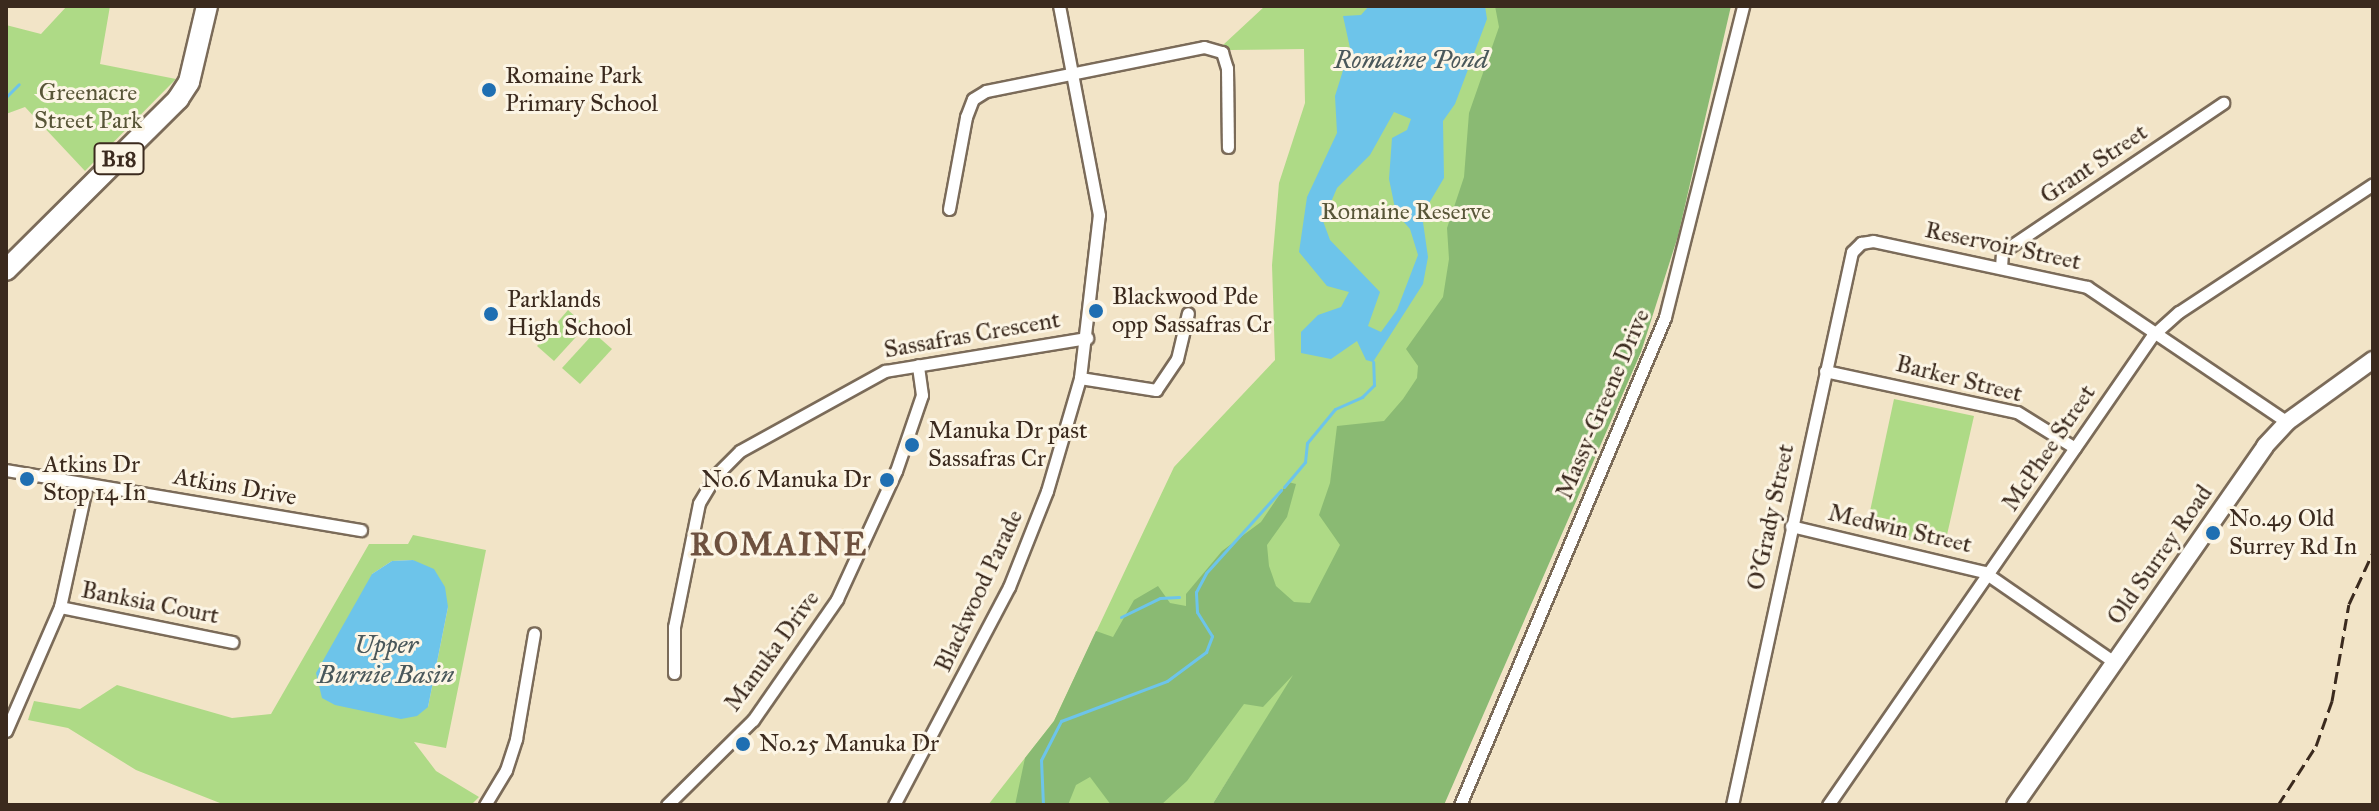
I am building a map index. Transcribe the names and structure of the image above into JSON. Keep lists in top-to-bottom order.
{
  "streets": {
    "highway": ["B18"],
    "main road": ["Old Surrey Road"],
    "street": [
      "Grant Street",
      "Reservoir Street",
      "Sassafras Crescent",
      "Barker Street",
      "Massy-Greene Drive",
      "McPhee Street",
      "Atkins Drive",
      "O'Grady Street",
      "Medwin Street",
      "Blackwood Parade",
      "Banksia Court",
      "Manuka Drive"
    ]
  },
  "crossings": [
    ["Grant Street", "Reservoir Street"],
    ["Reservoir Street", "McPhee Street"],
    ["Reservoir Street", "O'Grady Street"],
    ["Reservoir Street", "Old Surrey Road"],
    ["Sassafras Crescent", "Blackwood Parade"],
    ["Sassafras Crescent", "Manuka Drive"],
    ["Barker Street", "McPhee Street"],
    ["Barker Street", "O'Grady Street"],
    ["McPhee Street", "Medwin Street"],
    ["O'Grady Street", "Medwin Street"],
    ["Medwin Street", "Old Surrey Road"]
  ],
  "districts": ["ROMAINE"],
  "water": ["Romaine Pond", "Upper Burnie Basin"],
  "parks": ["Greenacre Street Park", "Romaine Reserve"],
  "places": [
    "Romaine Park Primary School",
    "Blackwood Pde opp Sassafras Cr",
    "Parklands High School",
    "Manuka Dr past Sassafras Cr",
    "Atkins Dr Stop 14 In",
    "No.6 Manuka Dr",
    "No.49 Old Surrey Rd In",
    "No.25 Manuka Dr"
  ]
}
